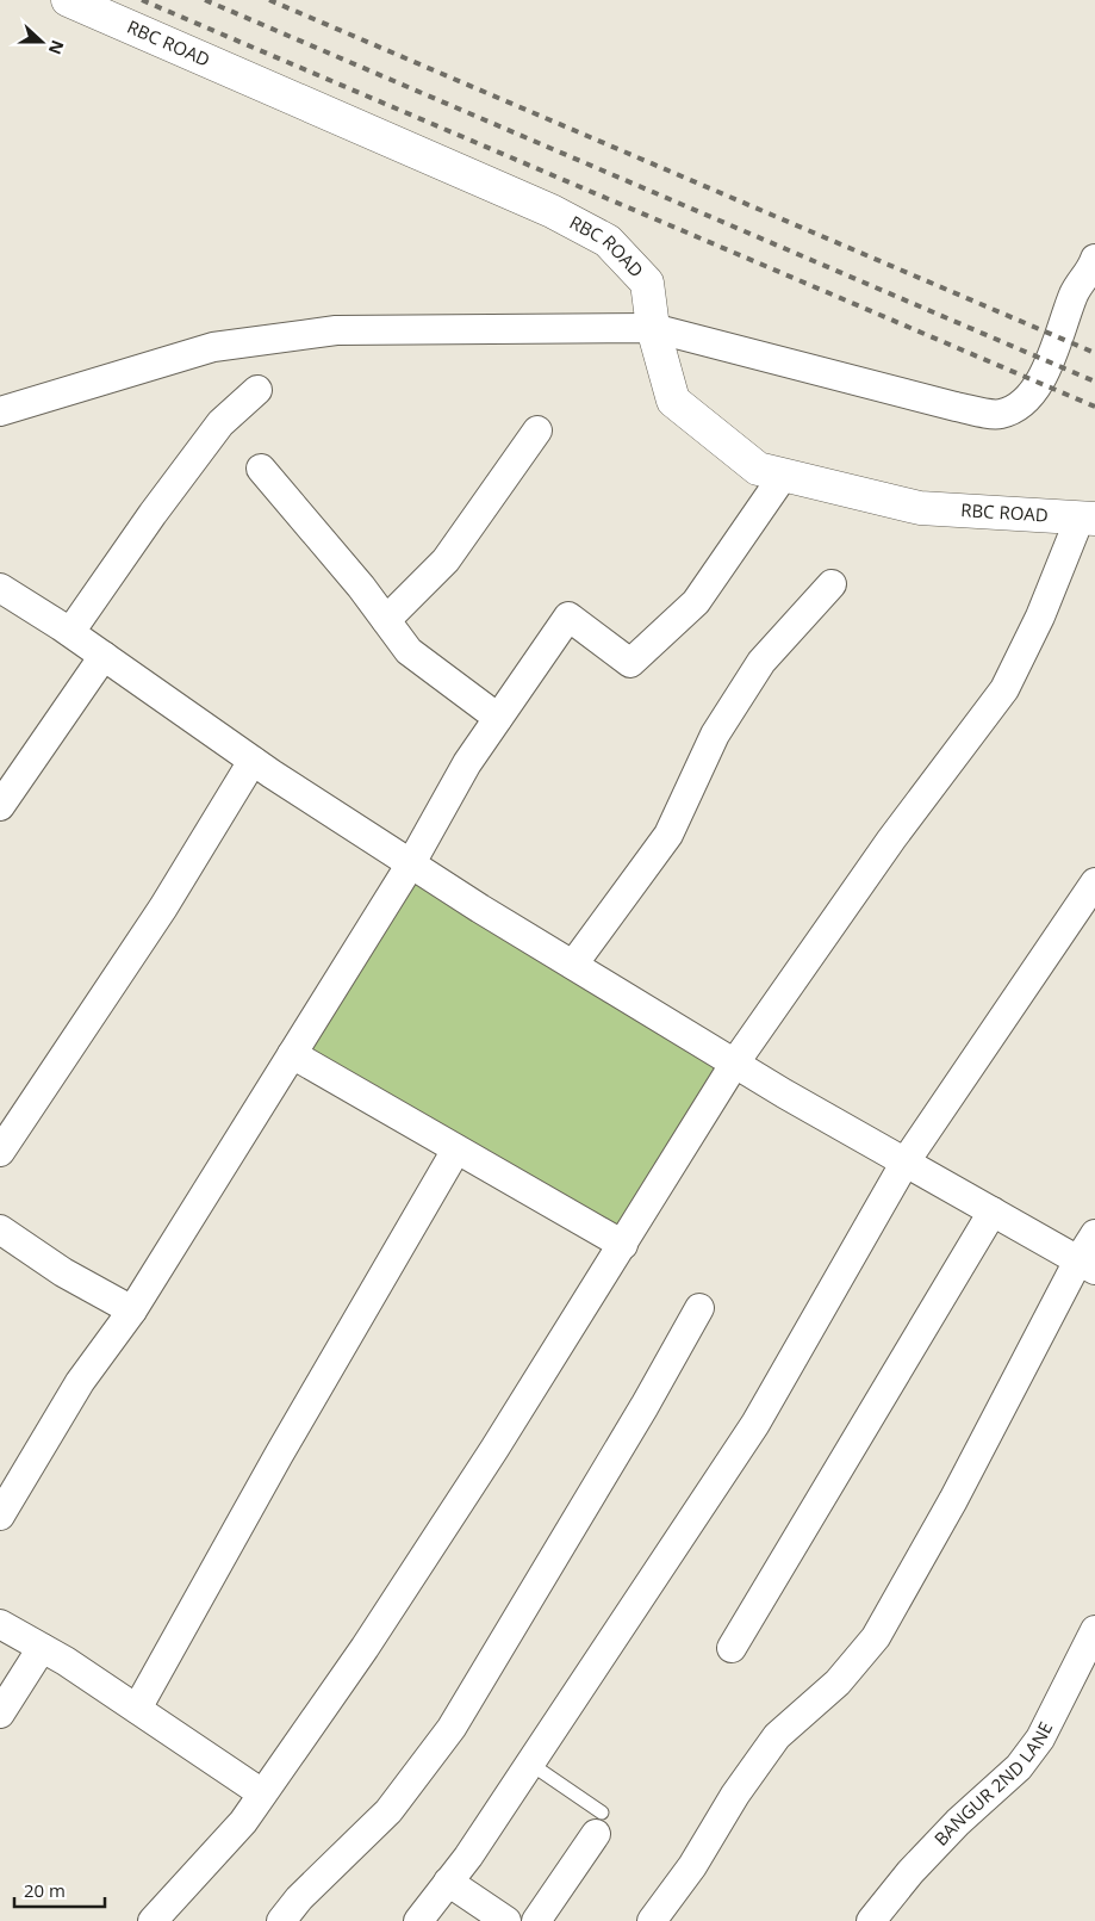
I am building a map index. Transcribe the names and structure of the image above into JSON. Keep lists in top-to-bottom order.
{
  "streets": {
    "street": ["RBC ROAD", "BANGUR 2ND LANE"]
  },
  "scale_bar": "20 m",
  "north": "right"
}
